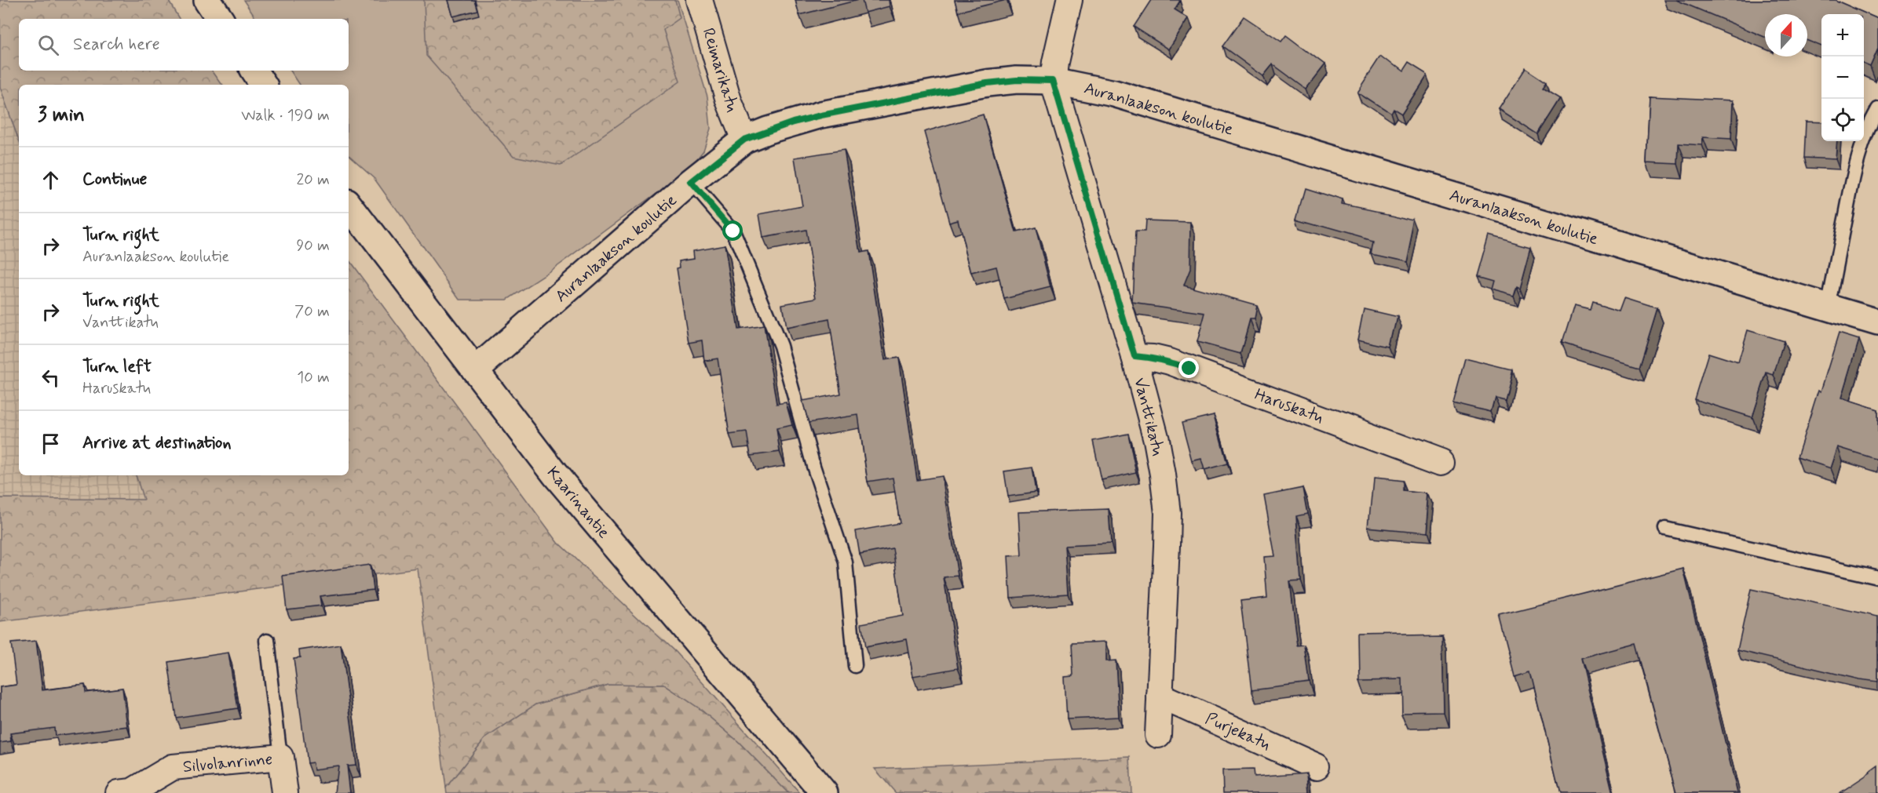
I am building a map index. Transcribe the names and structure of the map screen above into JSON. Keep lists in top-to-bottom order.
{
  "streets": {
    "street": [
      "Reimarikatu",
      "Auranlaakson koulutie",
      "Haruskatu",
      "Vanttikatu",
      "Kaarinantie",
      "Purjekatu",
      "Silvolanrinne"
    ]
  },
  "crossings": [
    ["Reimarikatu", "Auranlaakson koulutie"],
    ["Auranlaakson koulutie", "Vanttikatu"],
    ["Auranlaakson koulutie", "Kaarinantie"],
    ["Haruskatu", "Vanttikatu"],
    ["Vanttikatu", "Purjekatu"]
  ],
  "north": "top",
  "page": {
    "map_buttons": ["+", "−"],
    "search": "Search here",
    "heading": ["3 min", "Walk · 190 m"],
    "list": [
      ["Continue", "20 m"],
      ["Turn right", "Auranlaakson koulutie", "90 m"],
      ["Turn right", "Vanttikatu", "70 m"],
      ["Turn left", "Haruskatu", "10 m"],
      "Arrive at destination"
    ]
  }
}
